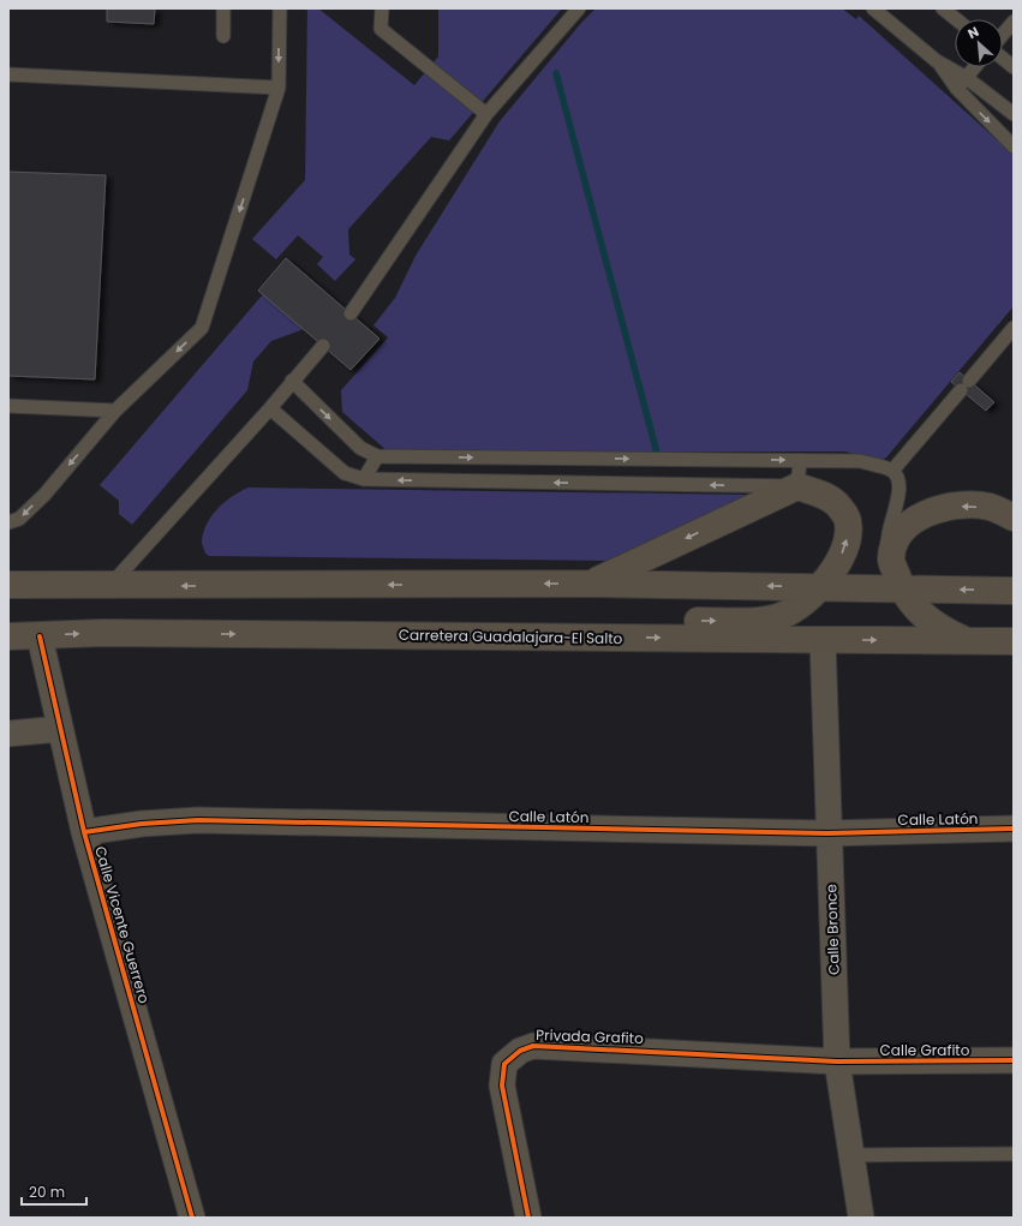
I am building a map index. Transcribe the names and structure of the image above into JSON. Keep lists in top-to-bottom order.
{
  "streets": {
    "main road": ["Carretera Guadalajara-El Salto"],
    "street": [
      "Calle Latón",
      "Calle Vicente Guerrero",
      "Calle Bronce",
      "Privada Grafito",
      "Calle Grafito"
    ]
  },
  "crossings": [
    ["Carretera Guadalajara-El Salto", "Calle Vicente Guerrero"],
    ["Carretera Guadalajara-El Salto", "Calle Bronce"],
    ["Calle Latón", "Calle Vicente Guerrero"],
    ["Calle Latón", "Calle Bronce"],
    ["Calle Bronce", "Privada Grafito"],
    ["Calle Bronce", "Calle Grafito"],
    ["Privada Grafito", "Calle Grafito"]
  ],
  "scale_bar": "20 m",
  "north": "top left"
}
